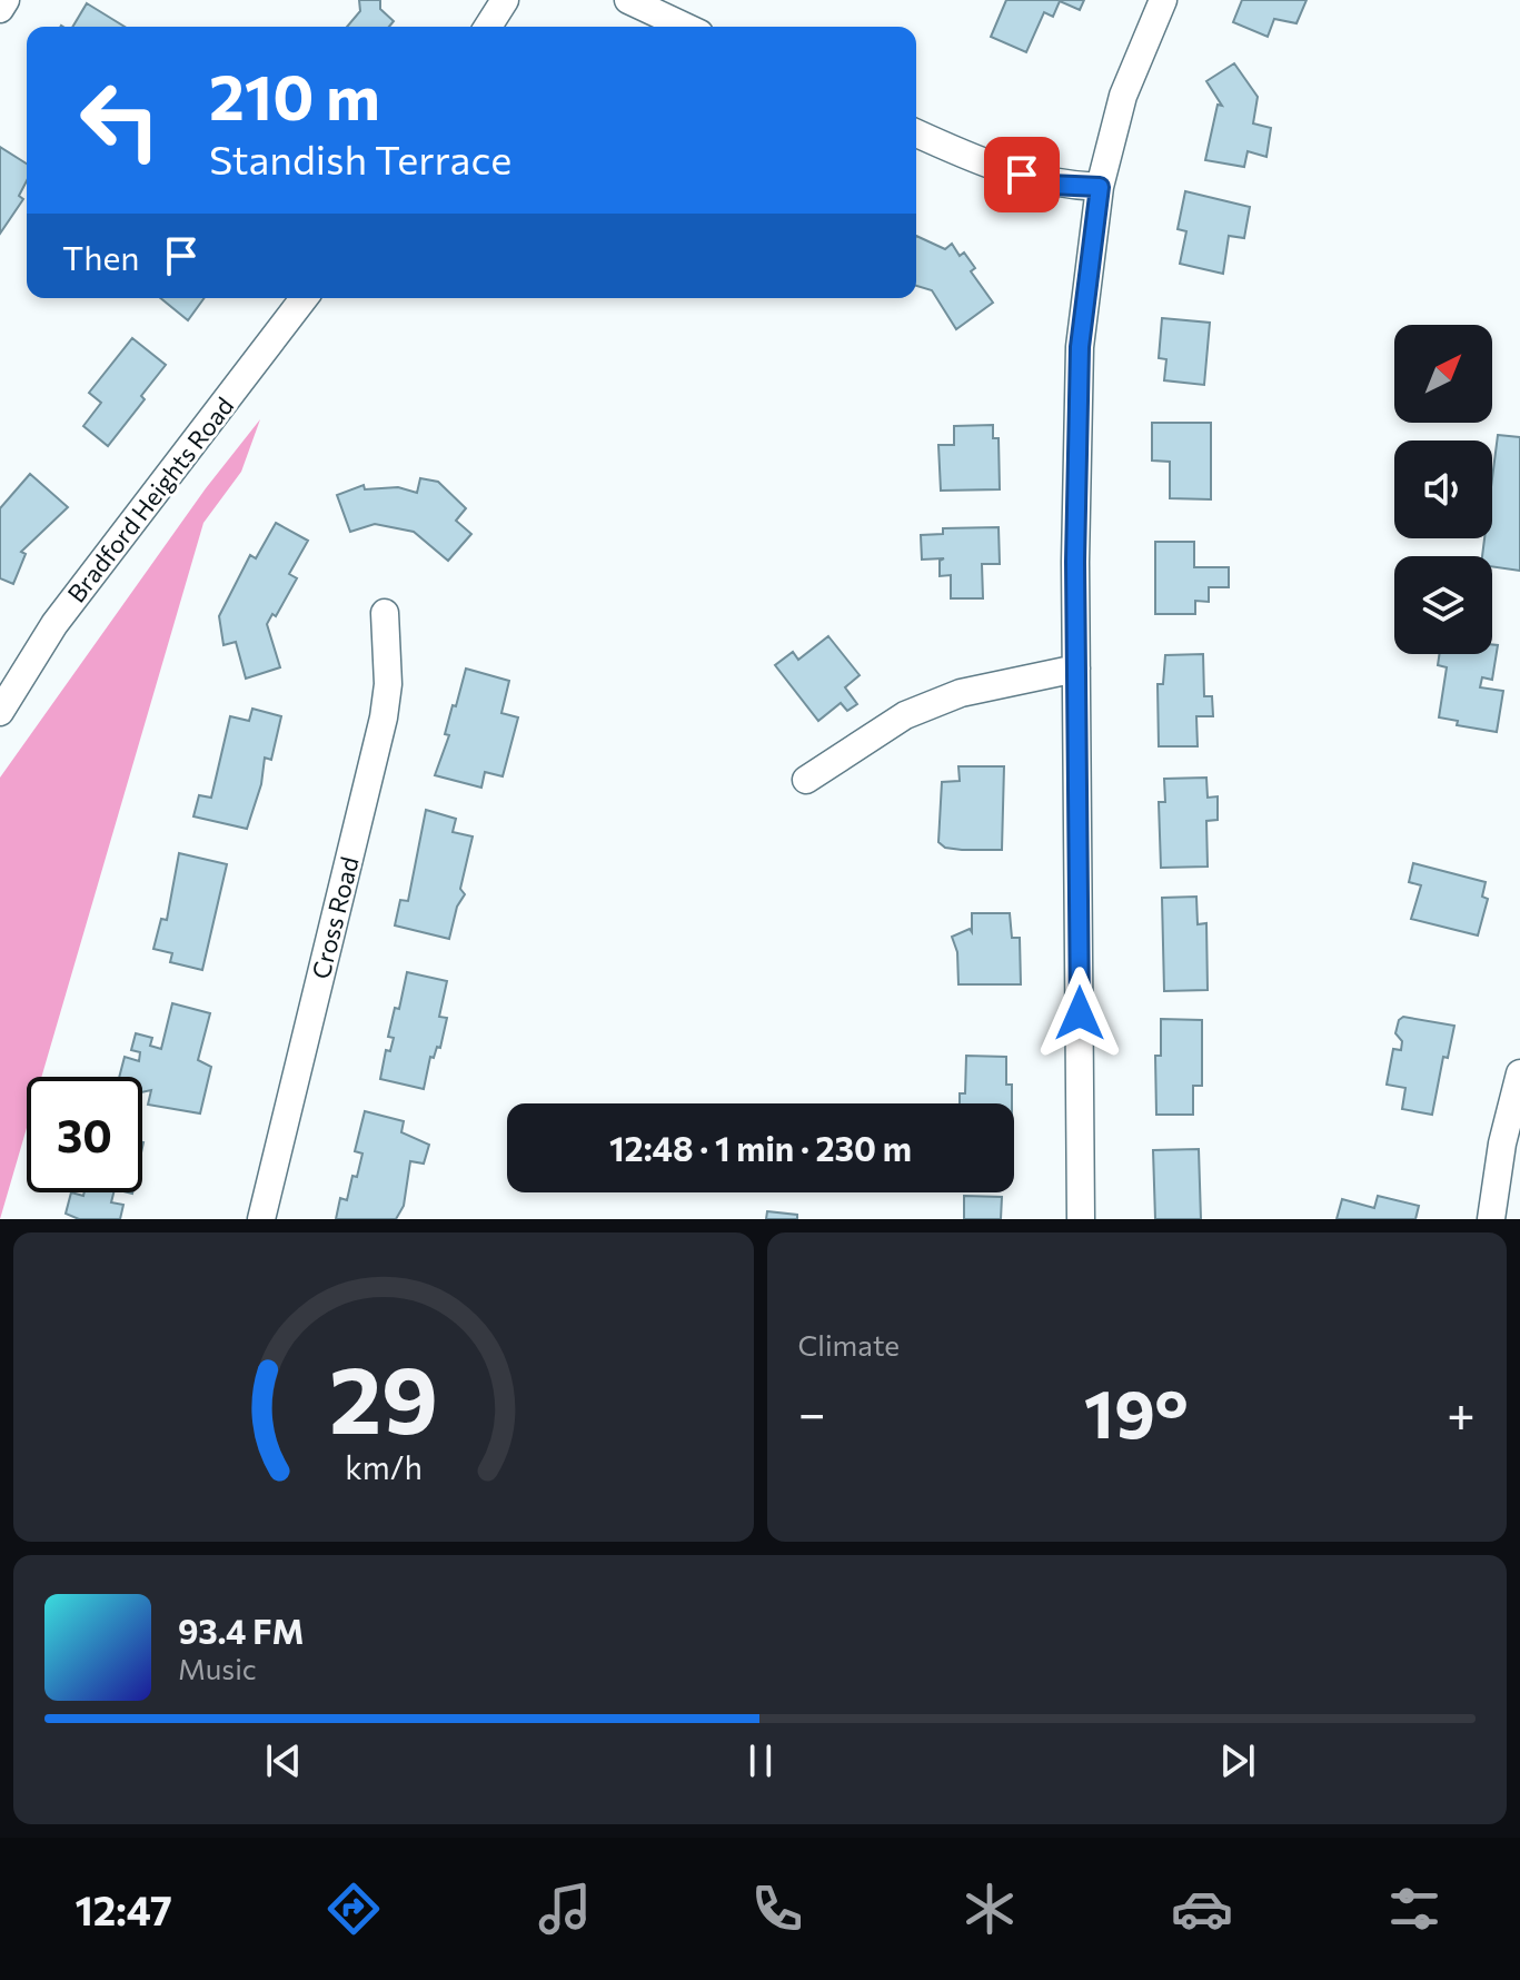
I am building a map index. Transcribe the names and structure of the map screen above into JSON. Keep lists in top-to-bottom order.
{
  "streets": {
    "street": ["Bradford Heights Road", "Cross Road"]
  },
  "north": "top right",
  "page": {
    "turn": ["210 m", "Standish Terrace"],
    "then": "Then",
    "limit": "30",
    "trip": "12:48 · 1 min · 230 m",
    "tile": "Climate",
    "heat": ["−", "19°", "+"],
    "song": ["93.4 FM", "Music"],
    "tabs": "12:47",
    "gauge": ["29", "km/h"]
  }
}
